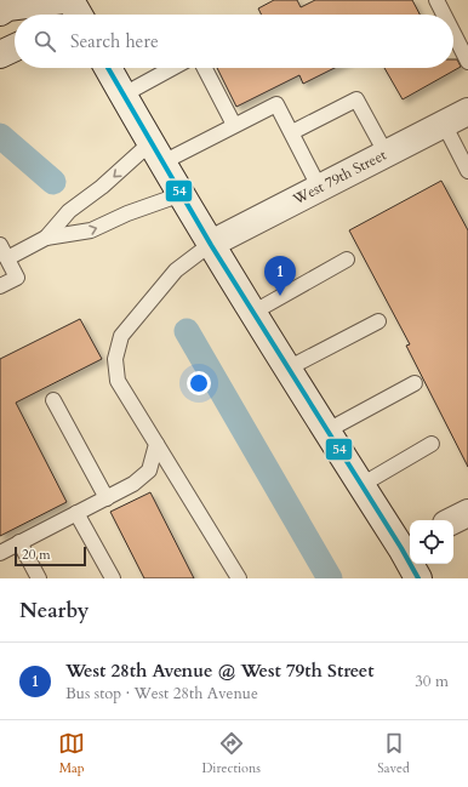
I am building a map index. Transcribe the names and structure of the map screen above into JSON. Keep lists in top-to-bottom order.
{
  "streets": {
    "main road": ["West 79th Street"]
  },
  "lines": ["transit line 54"],
  "scale_bar": "20 m",
  "page": {
    "search": "Search here",
    "pins": "1",
    "scale": "20 m",
    "heading": "Nearby",
    "list": [
      {
        "mark": "1",
        "name": "West 28th Avenue @ West 79th Street",
        "note": "Bus stop · West 28th Avenue",
        "value": "30 m"
      }
    ],
    "nav": ["Map", "Directions", "Saved"]
  }
}
